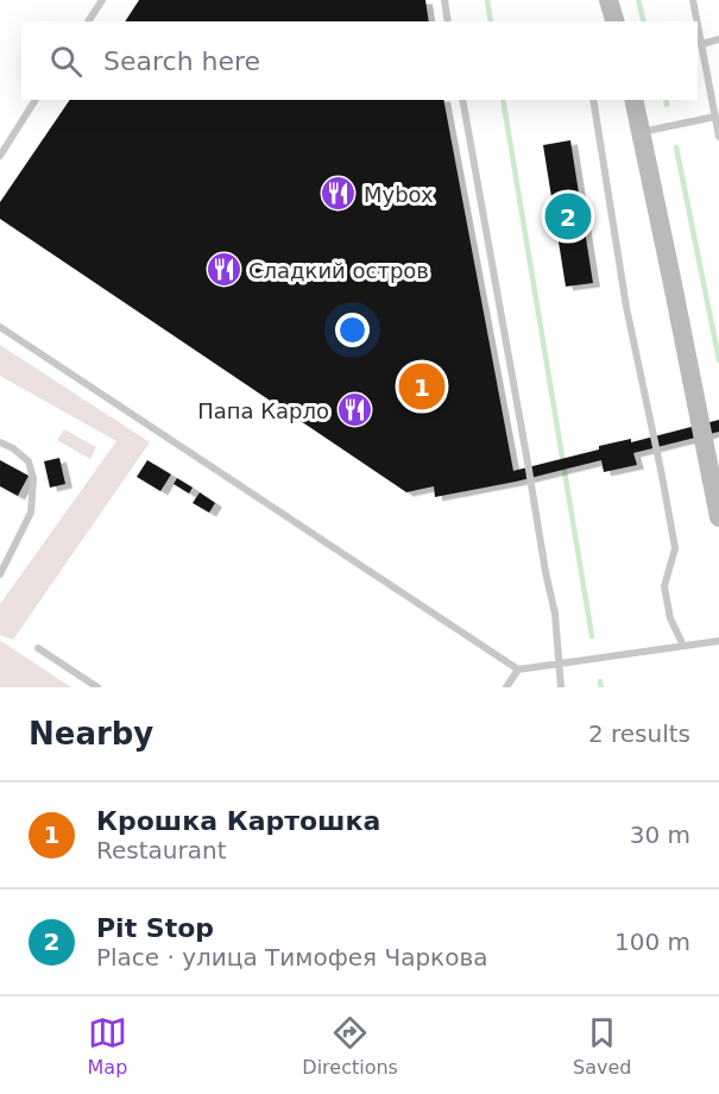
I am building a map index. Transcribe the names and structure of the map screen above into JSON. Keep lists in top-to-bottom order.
{
  "places": {
    "restaurant": ["Mybox", "Сладкий остров", "Папа Карло"]
  },
  "page": {
    "search": "Search here",
    "pins": ["2", "1"],
    "heading": ["Nearby", "2 results"],
    "list": [
      {
        "mark": "1",
        "name": "Крошка Картошка",
        "note": "Restaurant",
        "value": "30 m"
      },
      {
        "mark": "2",
        "name": "Pit Stop",
        "note": "Place · улица Тимофея Чаркова",
        "value": "100 m"
      }
    ],
    "nav": ["Map", "Directions", "Saved"]
  }
}
